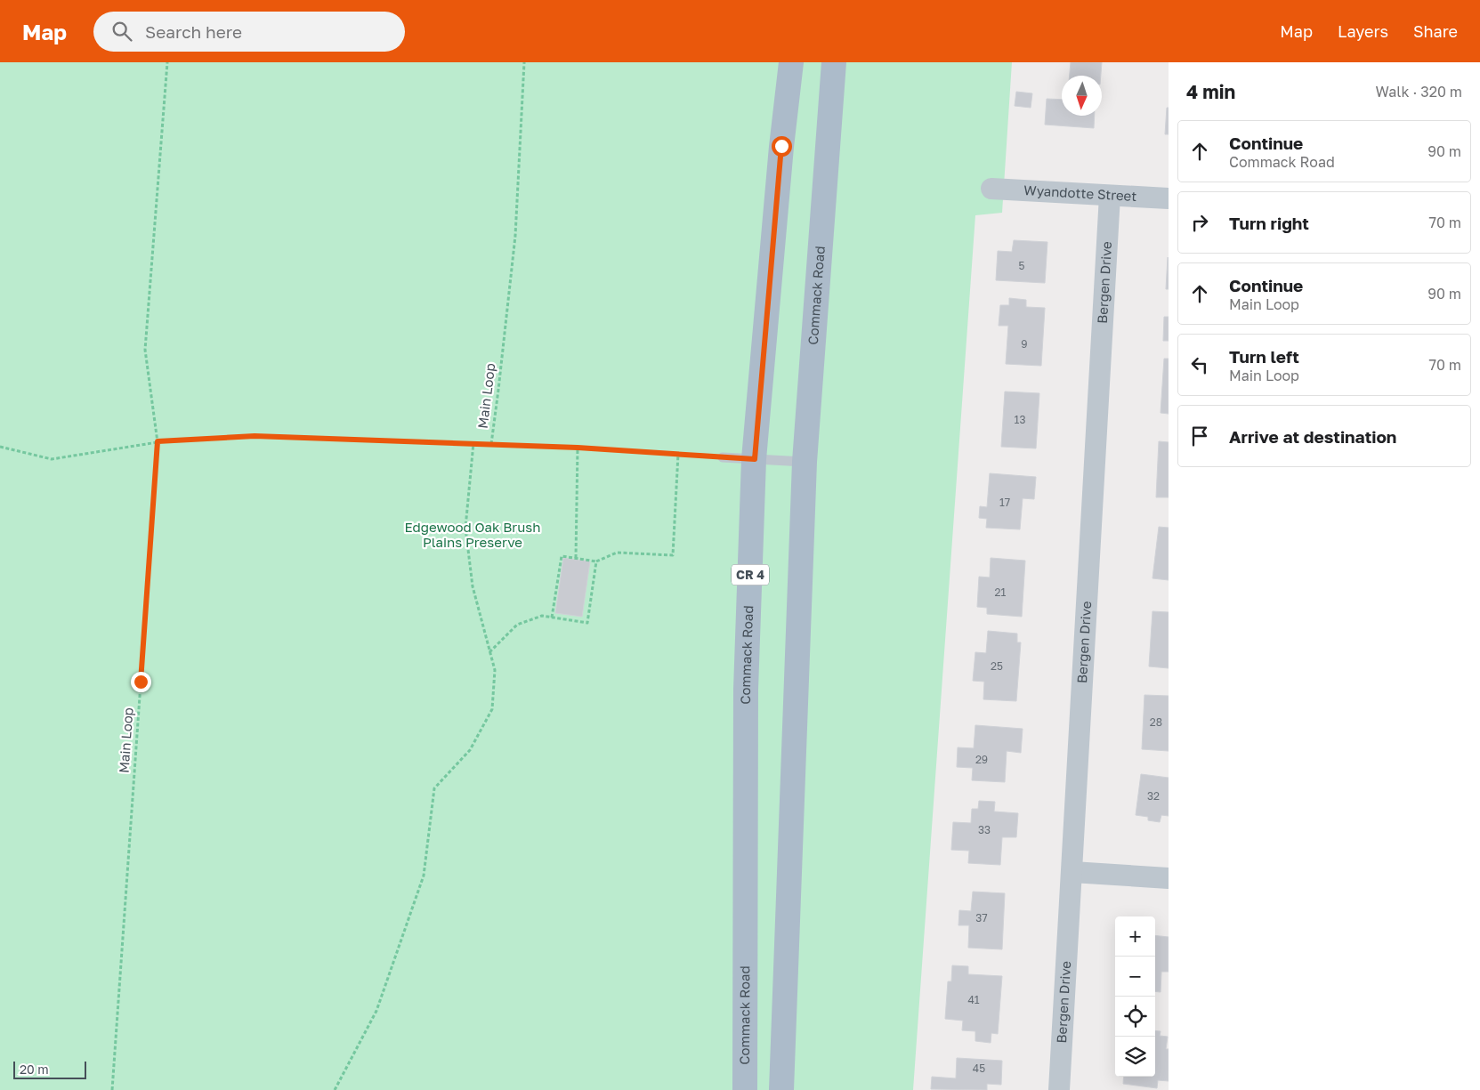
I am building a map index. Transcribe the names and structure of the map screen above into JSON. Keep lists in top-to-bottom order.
{
  "streets": {
    "main road": ["Commack Road", "CR 4"],
    "street": ["Wyandotte Street", "Bergen Drive"],
    "path": ["Main Loop"]
  },
  "crossings": [
    ["Wyandotte Street", "Bergen Drive"]
  ],
  "parks": ["Edgewood Oak Brush Plains Preserve"],
  "house_numbers": [
    "5",
    "9",
    "13",
    "17",
    "21",
    "25",
    "28",
    "29",
    "32",
    "33",
    "37",
    "41",
    "45"
  ],
  "scale_bar": "20 m",
  "north": "bottom",
  "page": {
    "header": "Map",
    "search": "Search here",
    "nav": ["Map", "Layers", "Share"],
    "heading": ["4 min", "Walk · 320 m"],
    "list": [
      ["Continue", "Commack Road", "90 m"],
      ["Turn right", "70 m"],
      ["Continue", "Main Loop", "90 m"],
      ["Turn left", "Main Loop", "70 m"],
      "Arrive at destination"
    ],
    "map_buttons": ["+", "−"],
    "scale": "20 m"
  }
}
